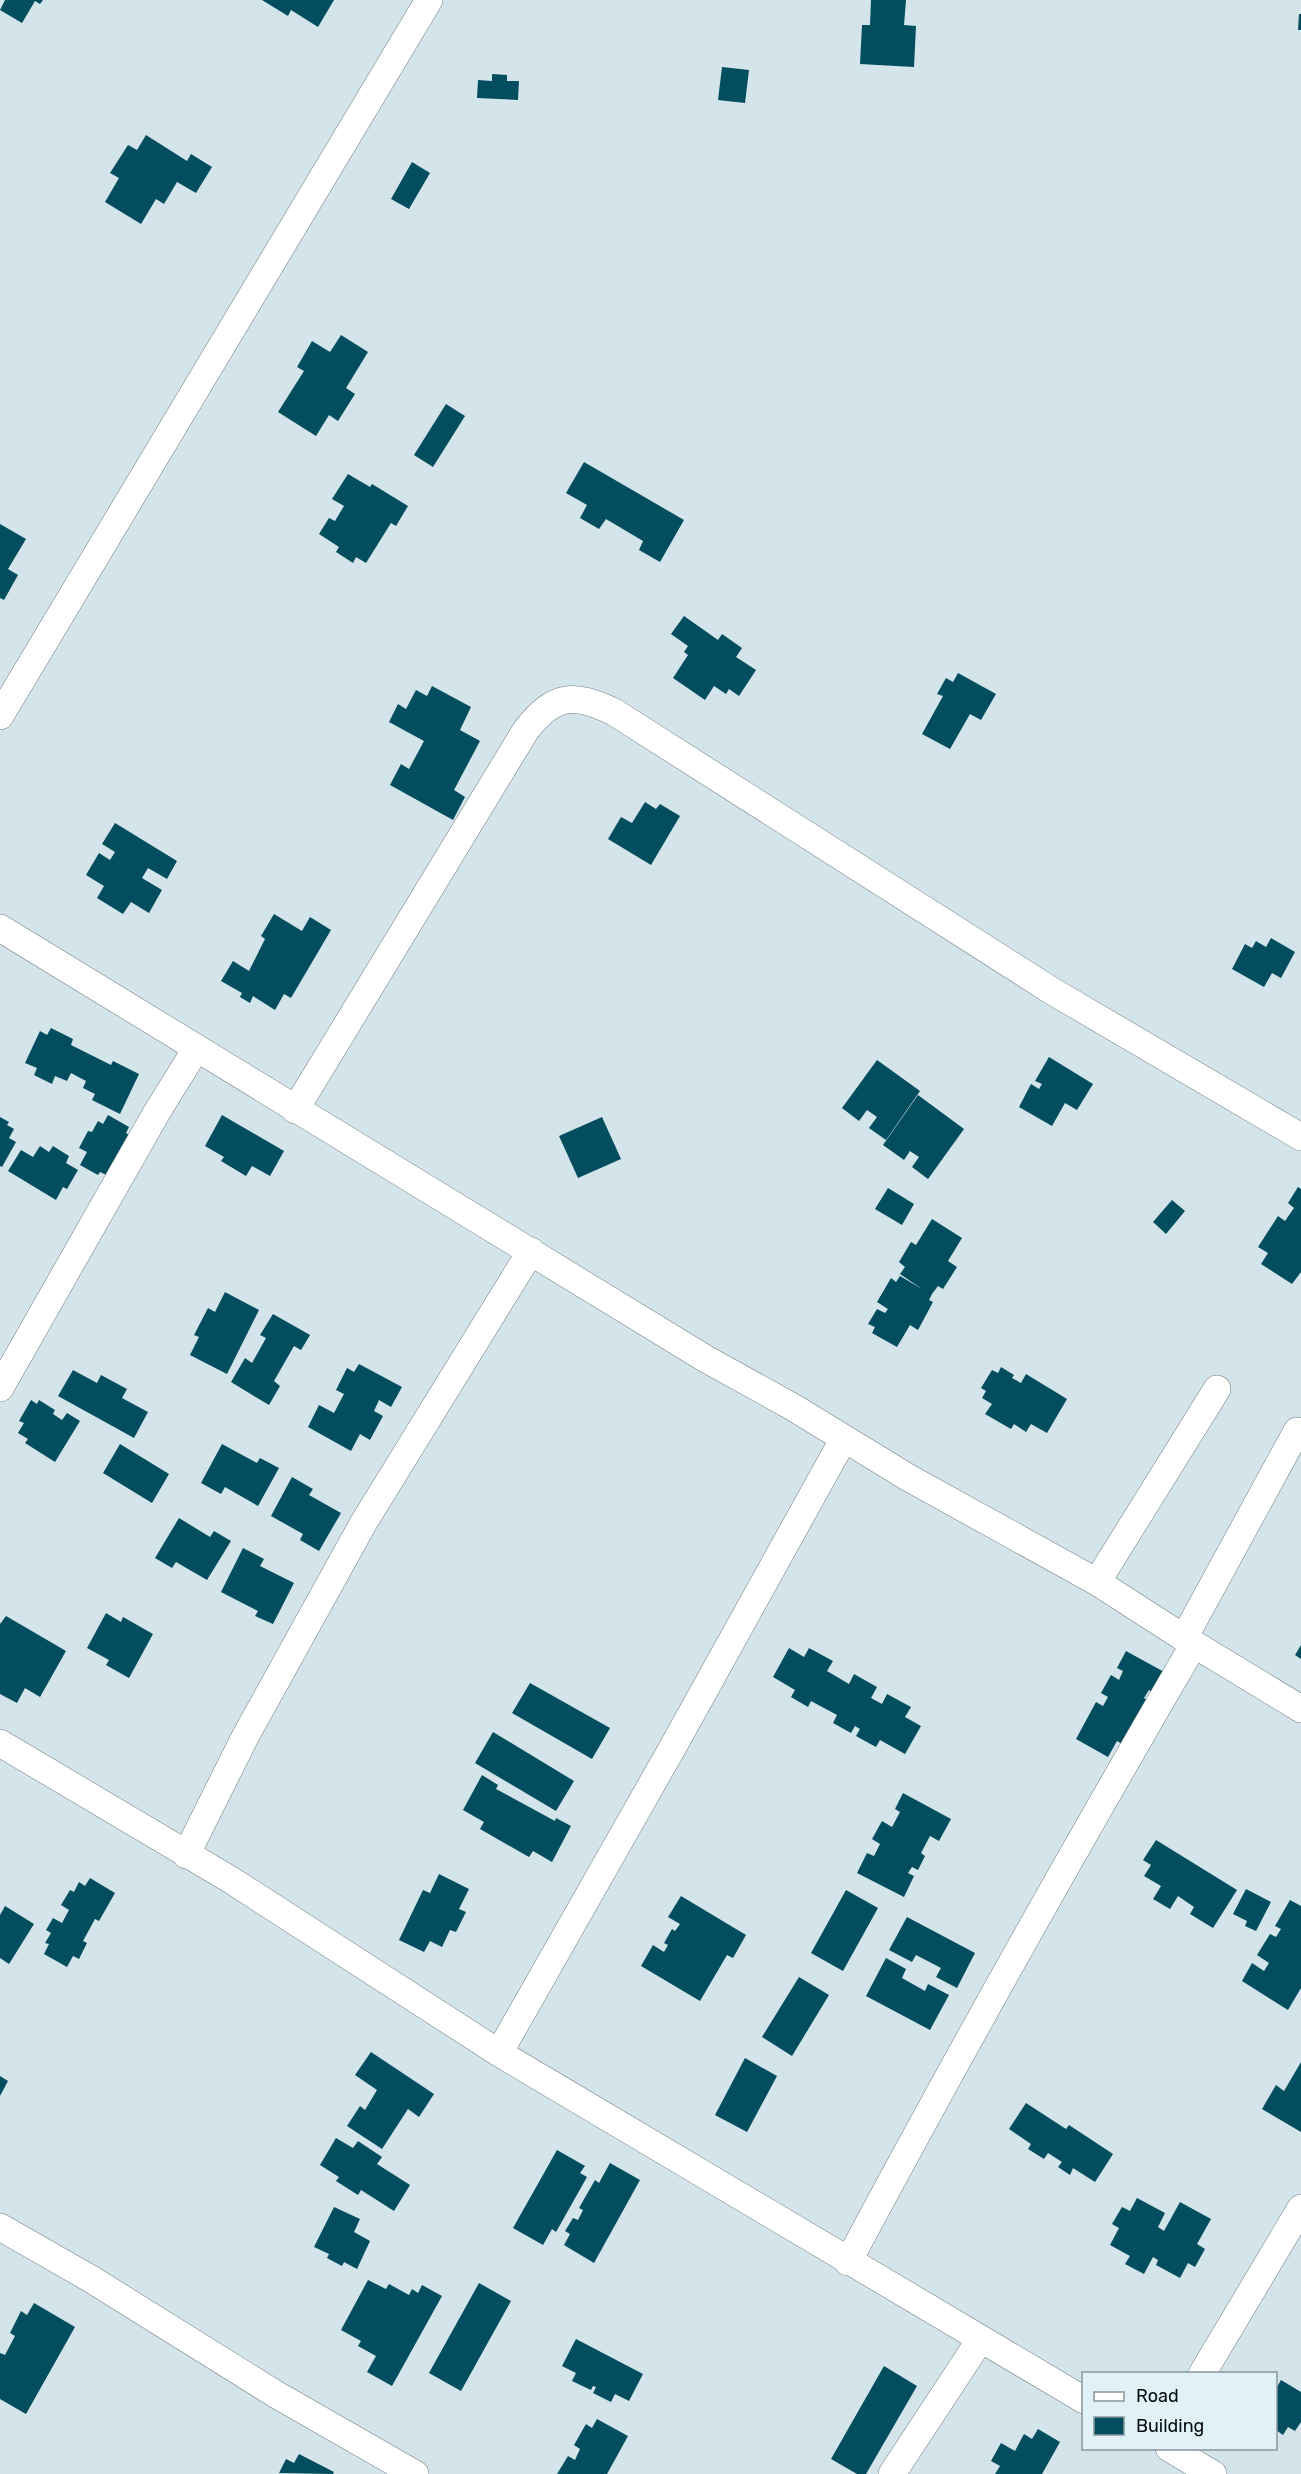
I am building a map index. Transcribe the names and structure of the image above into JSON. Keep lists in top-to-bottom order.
{
  "legend": ["Road", "Building"]
}
